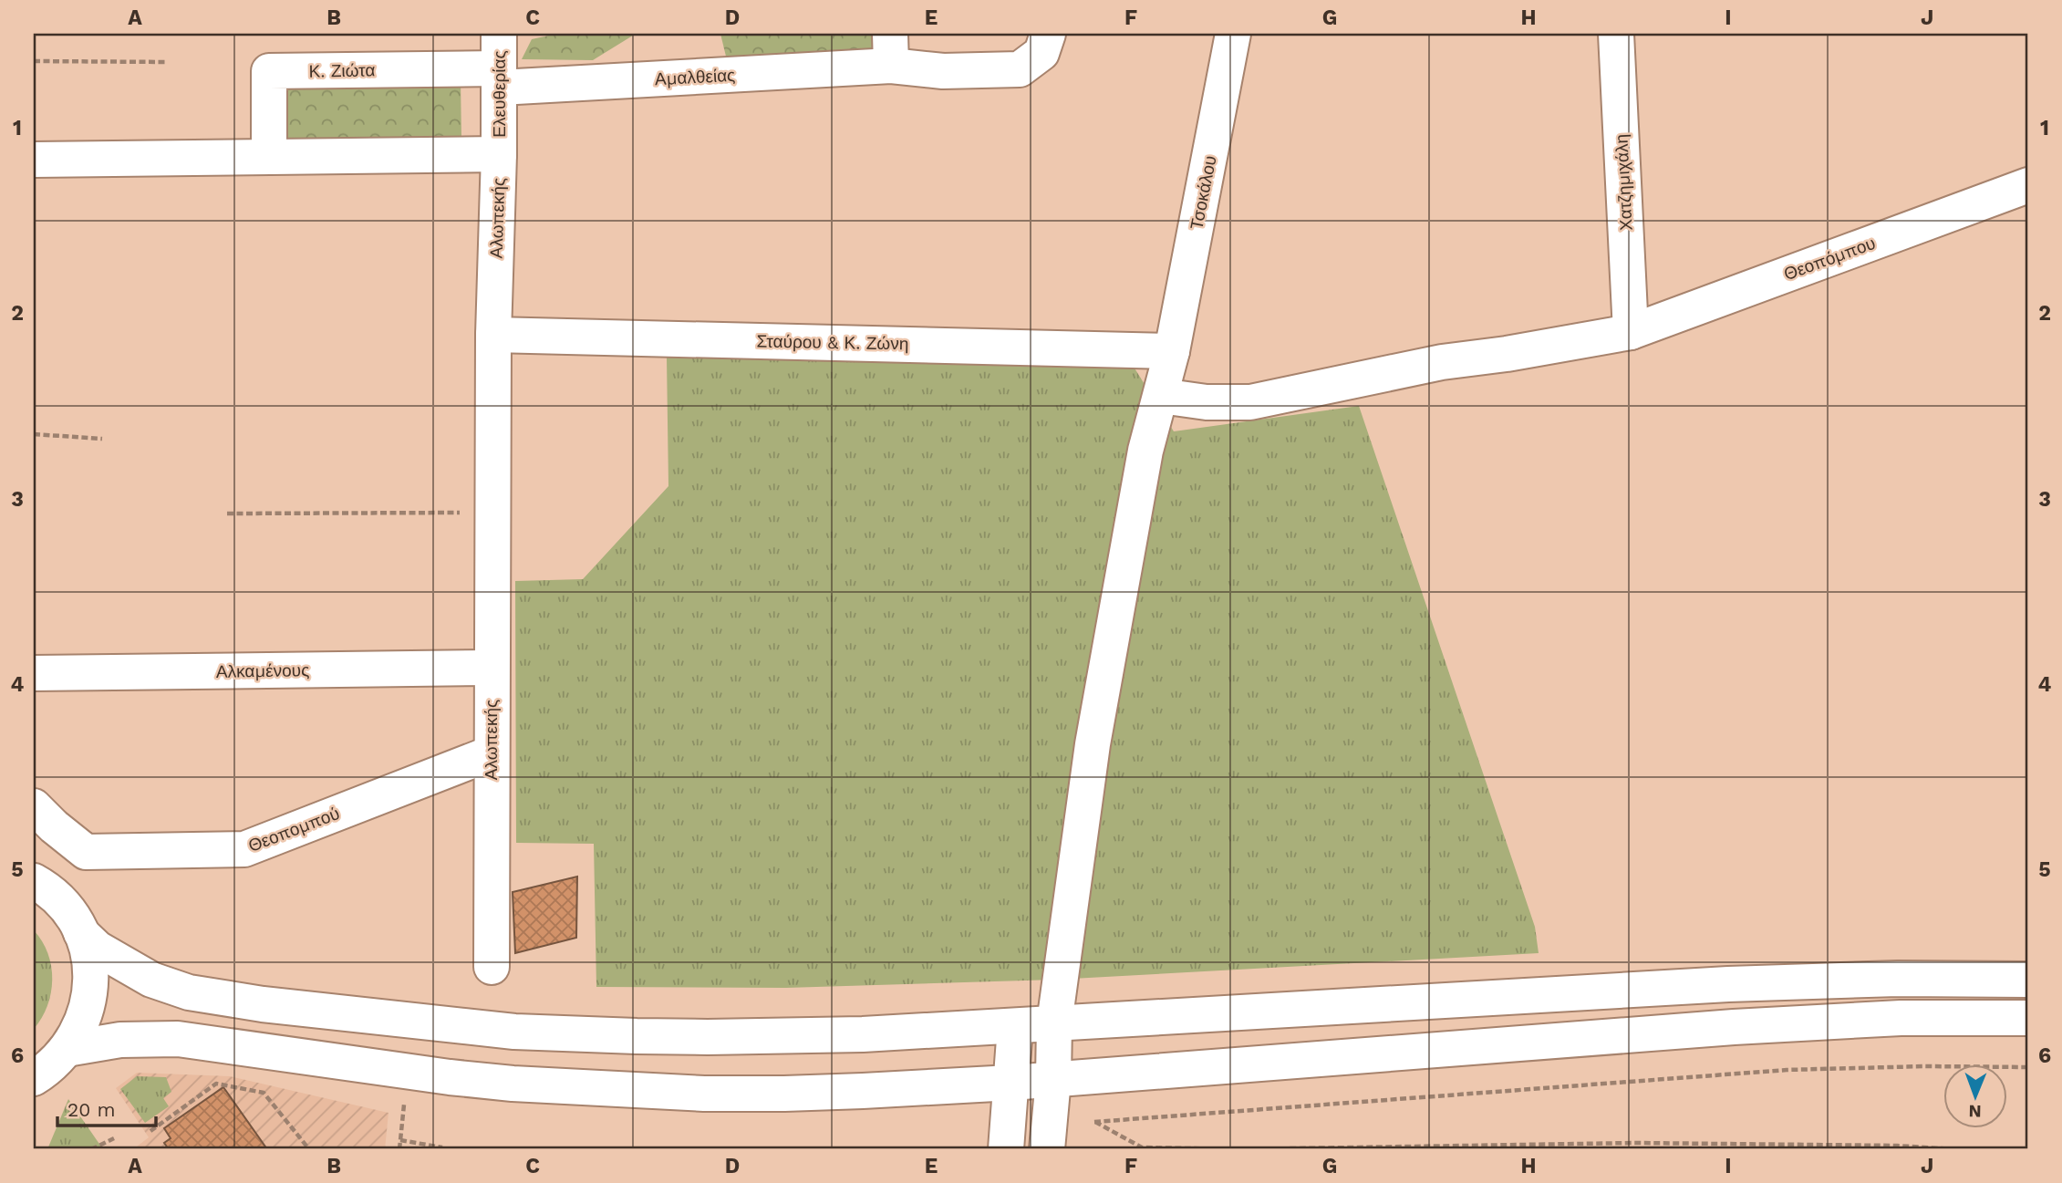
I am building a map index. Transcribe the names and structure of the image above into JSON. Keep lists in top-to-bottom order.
{
  "streets": {
    "main road": [
      "Κ. Ζιώτα",
      "Αμαλθείας",
      "Ελευθερίας",
      "Χατζημιχάλη",
      "Τσοκάλου",
      "Αλωπεκής",
      "Θεοπόμπου",
      "Σταύρου & Κ. Ζώνη",
      "Αλκαμένους",
      "Θεοπομπού"
    ]
  },
  "crossings": [
    ["Κ. Ζιώτα", "Αμαλθείας"],
    ["Κ. Ζιώτα", "Ελευθερίας"],
    ["Αμαλθείας", "Ελευθερίας"],
    ["Ελευθερίας", "Αλωπεκής"],
    ["Χατζημιχάλη", "Θεοπόμπου"],
    ["Τσοκάλου", "Θεοπόμπου"],
    ["Τσοκάλου", "Σταύρου & Κ. Ζώνη"],
    ["Αλωπεκής", "Σταύρου & Κ. Ζώνη"],
    ["Αλωπεκής", "Αλκαμένους"],
    ["Αλωπεκής", "Θεοπομπού"]
  ],
  "scale_bar": "20 m",
  "north": "bottom",
  "grid": {
    "columns": [
      "A",
      "B",
      "C",
      "D",
      "E",
      "F",
      "G",
      "H",
      "I",
      "J"
    ],
    "rows": [
      "1",
      "2",
      "3",
      "4",
      "5",
      "6"
    ]
  }
}
